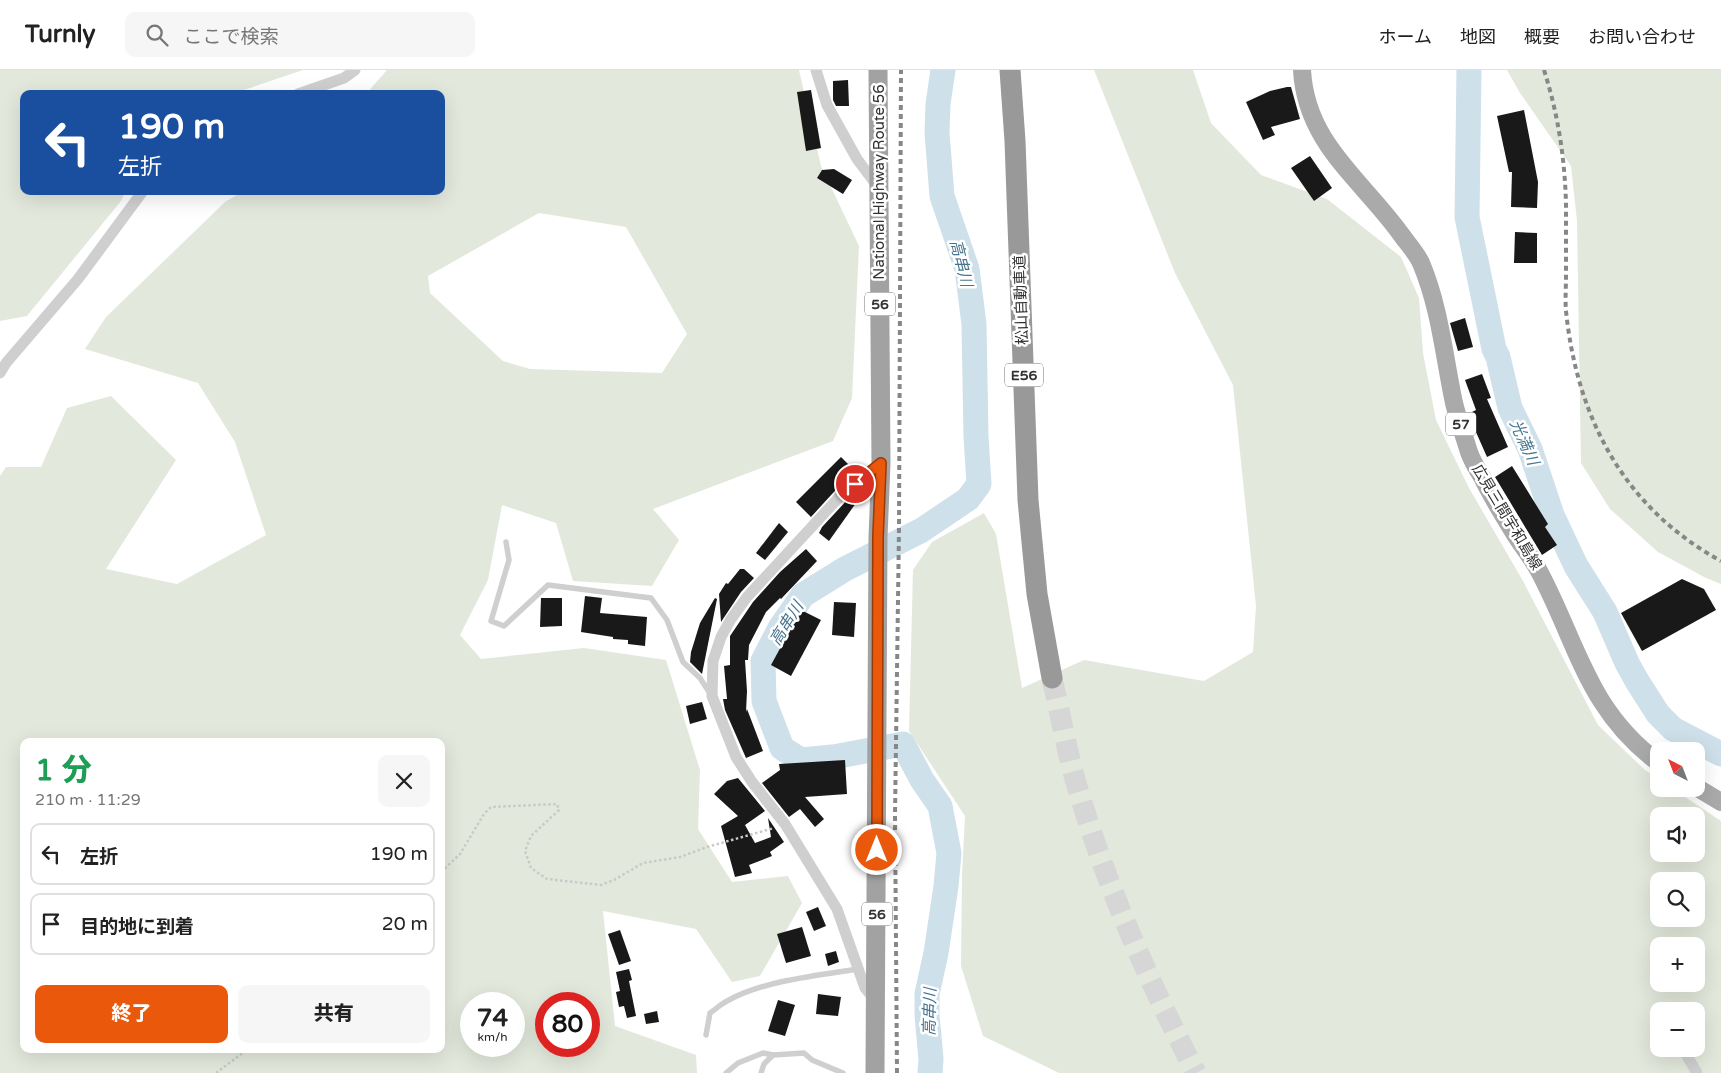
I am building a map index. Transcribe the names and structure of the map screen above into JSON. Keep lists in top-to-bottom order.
{
  "streets": {
    "highway": [
      "National Highway Route 56",
      "松山自動車道",
      "56",
      "E56"
    ],
    "main road": ["57", "広見三間宇和島線"]
  },
  "water": ["高串川", "光満川"],
  "north": "top left",
  "page": {
    "header": "Turnly",
    "search": "ここで検索",
    "nav": [
      "ホーム",
      "地図",
      "概要",
      "お問い合わせ"
    ],
    "turn": ["190 m", "左折"],
    "heading": ["1 分", "210 m · 11:29"],
    "map_buttons": ["+", "−"],
    "list": [
      {
        "name": "左折",
        "value": "190 m"
      },
      {
        "name": "目的地に到着",
        "value": "20 m"
      }
    ],
    "buttons": ["終了", "共有"],
    "speed": "74 km/h",
    "limit": "80"
  }
}
